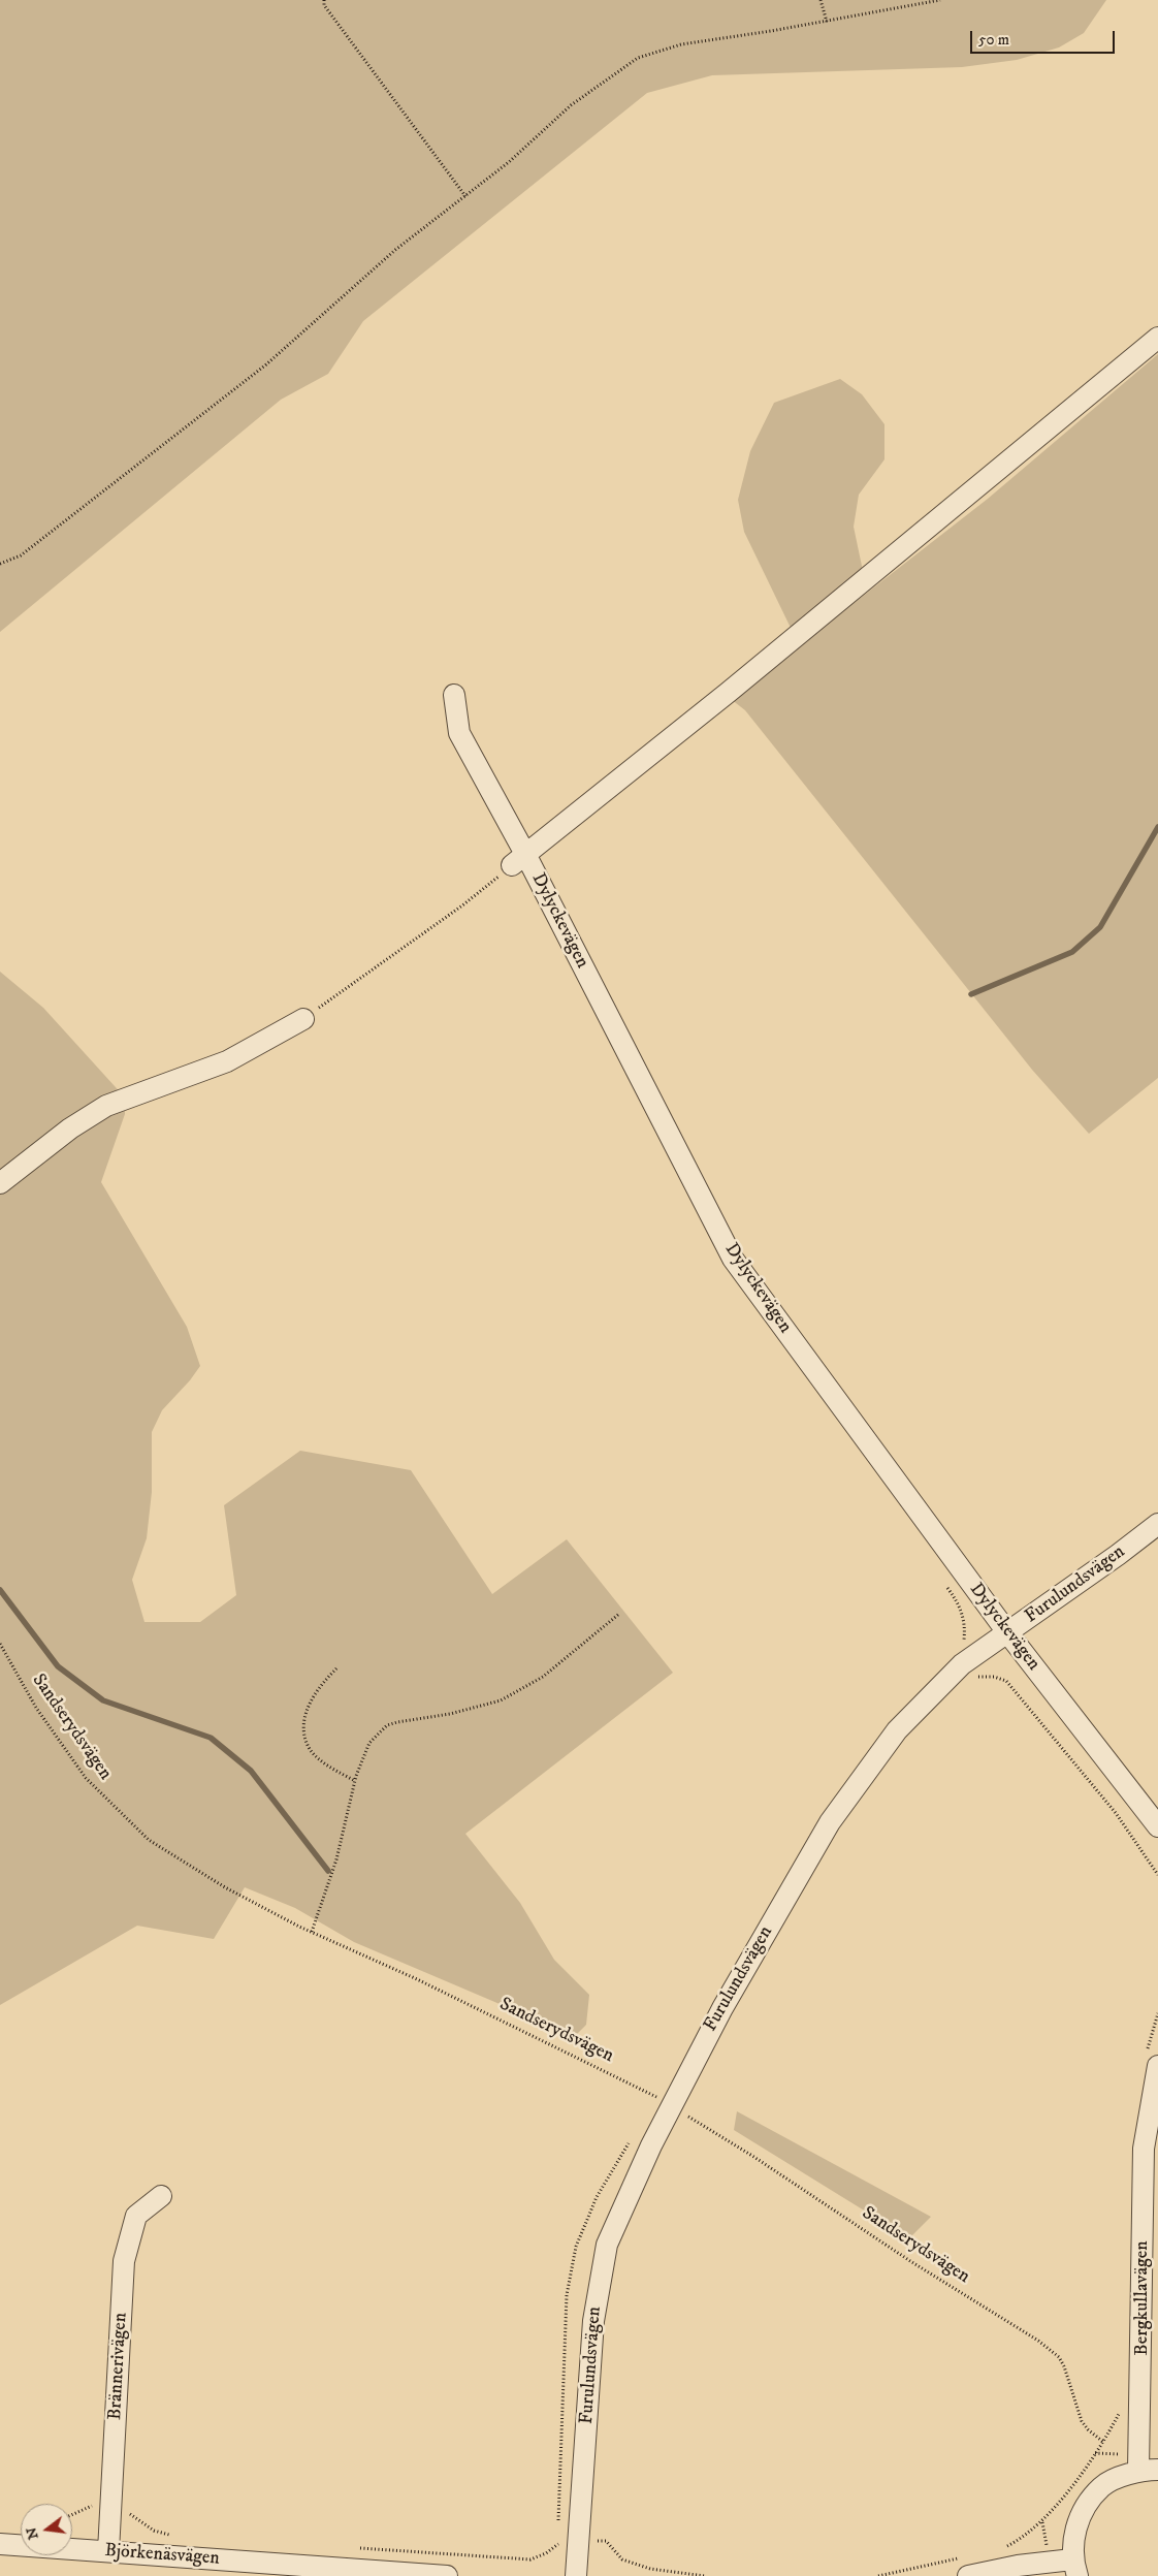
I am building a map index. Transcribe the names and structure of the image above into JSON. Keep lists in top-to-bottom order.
{
  "streets": {
    "street": [
      "Dylyckevägen",
      "Furulundsvägen",
      "Bergkullavägen",
      "Brännerivägen",
      "Björkenäsvägen"
    ],
    "path": ["Sandserydsvägen"]
  },
  "crossings": [
    ["Dylyckevägen", "Furulundsvägen"],
    ["Furulundsvägen", "Sandserydsvägen"],
    ["Brännerivägen", "Björkenäsvägen"]
  ],
  "scale_bar": "50 m",
  "north": "left"
}
